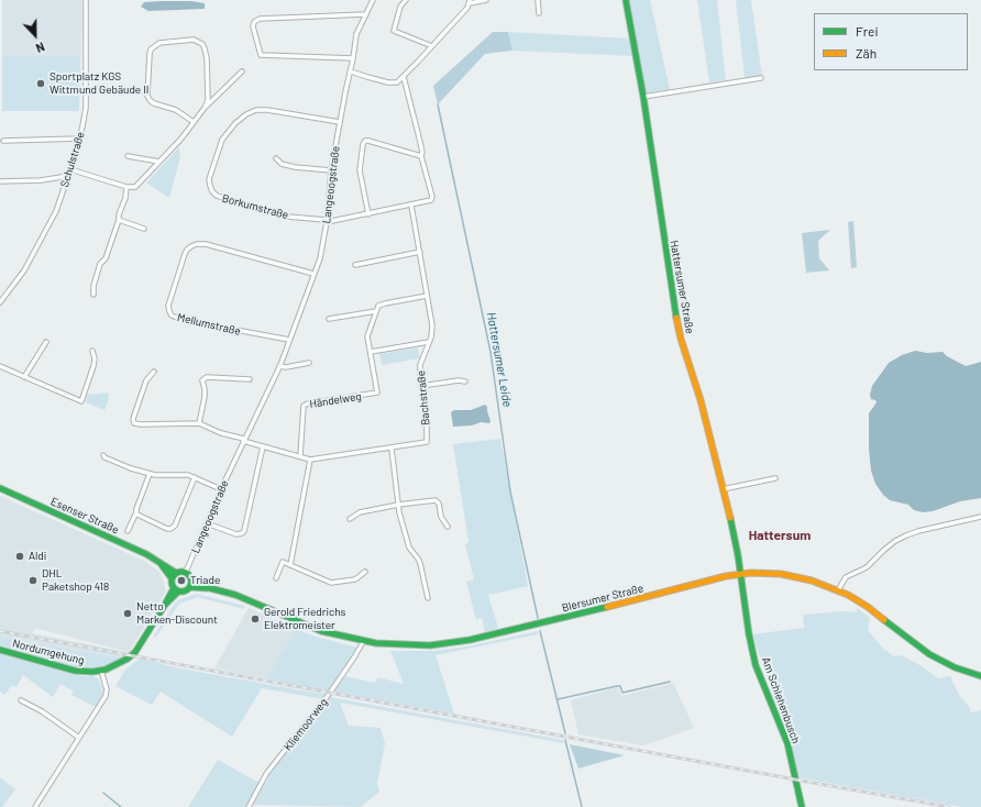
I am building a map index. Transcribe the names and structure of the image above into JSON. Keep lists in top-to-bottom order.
{
  "streets": {
    "main road": [
      "Hattersumer Straße",
      "Esenser Straße",
      "Blersumer Straße",
      "Nordumgehung",
      "Am Schlehenbusch"
    ],
    "street": [
      "Schulstraße",
      "Langeoogstraße",
      "Borkumstraße",
      "Mellumstraße",
      "Bachstraße",
      "Händelweg",
      "Kliemoorweg"
    ]
  },
  "crossings": [
    ["Langeoogstraße", "Borkumstraße"],
    ["Langeoogstraße", "Mellumstraße"],
    ["Langeoogstraße", "Bachstraße"],
    ["Langeoogstraße", "Esenser Straße"],
    ["Langeoogstraße", "Blersumer Straße"],
    ["Langeoogstraße", "Nordumgehung"],
    ["Hattersumer Straße", "Blersumer Straße"],
    ["Hattersumer Straße", "Am Schlehenbusch"],
    ["Bachstraße", "Händelweg"],
    ["Esenser Straße", "Blersumer Straße"],
    ["Esenser Straße", "Nordumgehung"],
    ["Blersumer Straße", "Nordumgehung"],
    ["Blersumer Straße", "Am Schlehenbusch"],
    ["Blersumer Straße", "Kliemoorweg"]
  ],
  "districts": ["Hattersum"],
  "water": ["Hattersumer Leide"],
  "places": [
    "Sportplatz KGS Wittmund Gebäude II",
    "Aldi",
    "DHL Paketshop 418",
    "Triade",
    "Netto Marken-Discount",
    "Gerold Friedrichs Elektromeister"
  ],
  "legend": ["Frei", "Zäh"],
  "north": "bottom"
}
